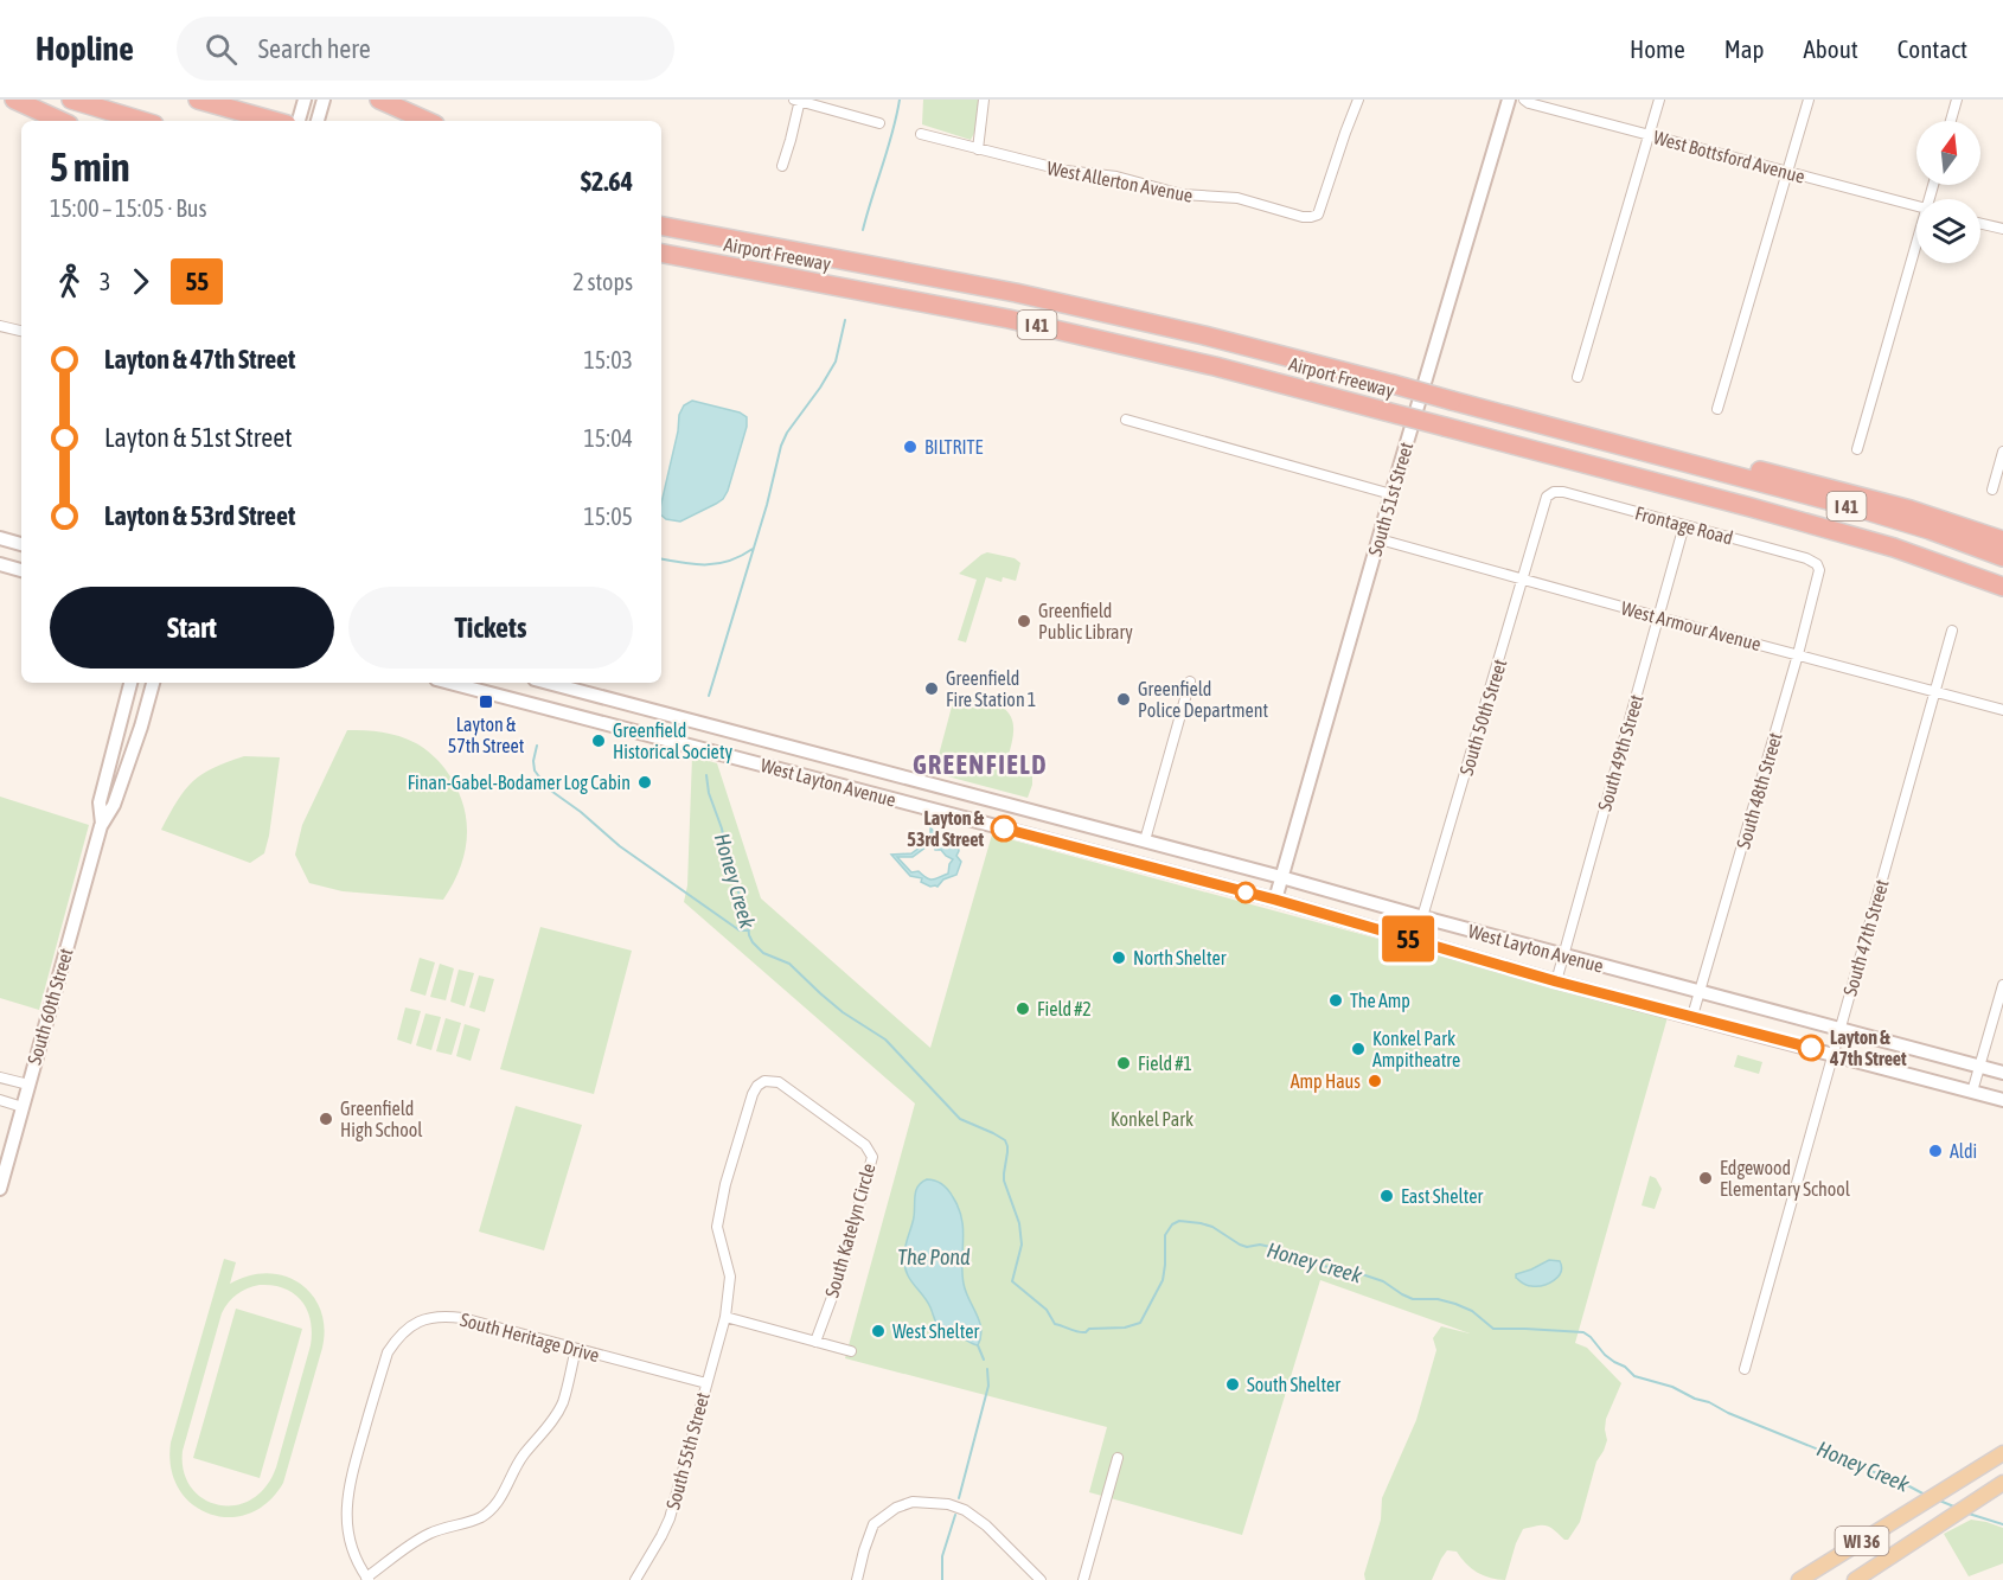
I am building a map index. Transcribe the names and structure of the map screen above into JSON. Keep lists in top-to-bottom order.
{
  "streets": {
    "highway": ["Airport Freeway", "I 41"],
    "main road": [
      "South 51st Street",
      "West Layton Avenue",
      "South 60th Street",
      "WI 36"
    ],
    "street": [
      "West Bottsford Avenue",
      "West Allerton Avenue",
      "Frontage Road",
      "West Armour Avenue",
      "South 50th Street",
      "South 49th Street",
      "South 48th Street",
      "South 47th Street",
      "South Katelyn Circle",
      "South Heritage Drive",
      "South 55th Street"
    ]
  },
  "crossings": [
    ["South 51st Street", "West Armour Avenue"],
    ["South 51st Street", "West Layton Avenue"],
    ["Frontage Road", "South 50th Street"],
    ["Frontage Road", "South 49th Street"],
    ["Frontage Road", "South 48th Street"],
    ["West Armour Avenue", "South 50th Street"],
    ["West Armour Avenue", "South 49th Street"],
    ["West Armour Avenue", "South 48th Street"],
    ["West Armour Avenue", "South 47th Street"],
    ["South 50th Street", "West Layton Avenue"],
    ["South 49th Street", "West Layton Avenue"],
    ["West Layton Avenue", "South 48th Street"],
    ["West Layton Avenue", "South 47th Street"],
    ["South Katelyn Circle", "South 55th Street"],
    ["South Heritage Drive", "South 55th Street"]
  ],
  "districts": ["GREENFIELD"],
  "water": ["Honey Creek", "The Pond"],
  "parks": ["Konkel Park"],
  "places": {
    "other": [
      "BILTRITE",
      "Greenfield Public Library",
      "Greenfield Fire Station 1",
      "Greenfield Police Department",
      "Greenfield Historical Society",
      "Finan-Gabel-Bodamer Log Cabin",
      "Layton & 53rd Street",
      "North Shelter",
      "The Amp",
      "Field #2",
      "Layton & 47th Street",
      "Konkel Park Ampitheatre",
      "Field #1",
      "Amp Haus",
      "Greenfield High School",
      "Aldi",
      "Edgewood Elementary School",
      "East Shelter",
      "West Shelter",
      "South Shelter"
    ],
    "transit": ["Layton & 57th Street"]
  },
  "lines": ["bus line 55"],
  "north": "top",
  "page": {
    "header": "Hopline",
    "search": "Search here",
    "nav": [
      "Home",
      "Map",
      "About",
      "Contact"
    ],
    "on_map": "55",
    "heading": ["5 min", "15:00 – 15:05 · Bus", "$2.64"],
    "legs": ["3", "55", "2 stops"],
    "list": [
      {
        "name": "Layton & 47th Street",
        "value": "15:03"
      },
      {
        "name": "Layton & 51st Street",
        "value": "15:04"
      },
      {
        "name": "Layton & 53rd Street",
        "value": "15:05"
      }
    ],
    "buttons": ["Start", "Tickets"]
  }
}
